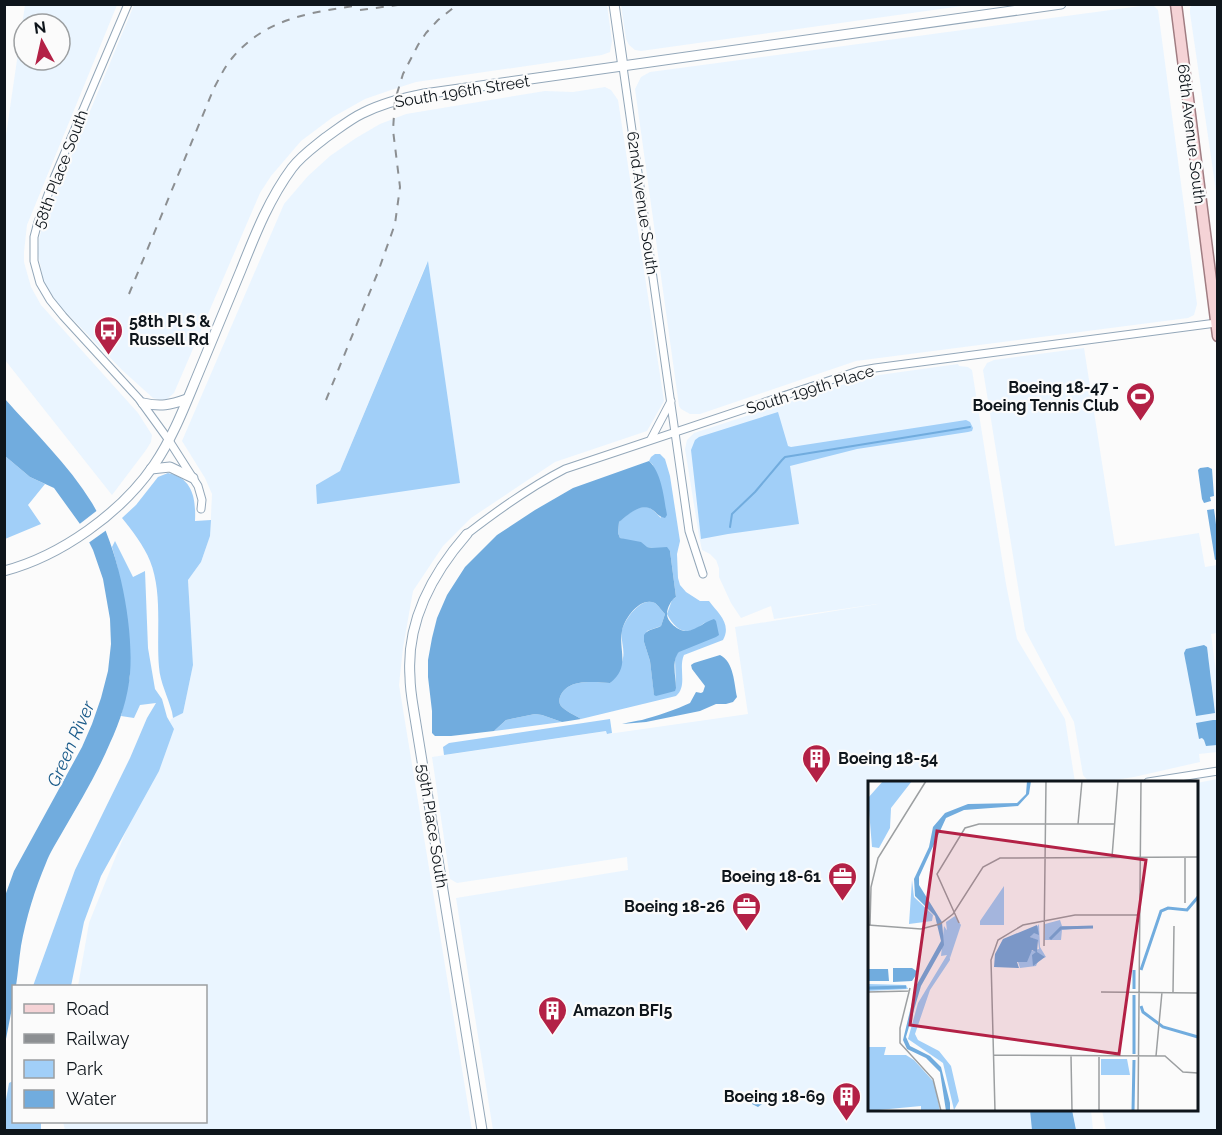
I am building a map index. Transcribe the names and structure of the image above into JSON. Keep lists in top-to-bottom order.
{
  "streets": {
    "main road": [
      "South 196th Street",
      "68th Avenue South",
      "62nd Avenue South",
      "59th Place South"
    ],
    "street": ["58th Place South", "South 199th Place"]
  },
  "crossings": [
    ["South 196th Street", "58th Place South"],
    ["South 196th Street", "62nd Avenue South"],
    ["68th Avenue South", "South 199th Place"],
    ["62nd Avenue South", "South 199th Place"],
    ["South 199th Place", "59th Place South"]
  ],
  "water": ["Green River"],
  "places": {
    "bus stop": ["58th Pl S & Russell Rd"],
    "sports": ["Boeing 18-47 - Boeing Tennis Club"],
    "building": ["Boeing 18-54", "Amazon BFI5", "Boeing 18-69"],
    "office": ["Boeing 18-61", "Boeing 18-26"]
  },
  "legend": [
    "Road",
    "Railway",
    "Park",
    "Water"
  ],
  "north": "top"
}
